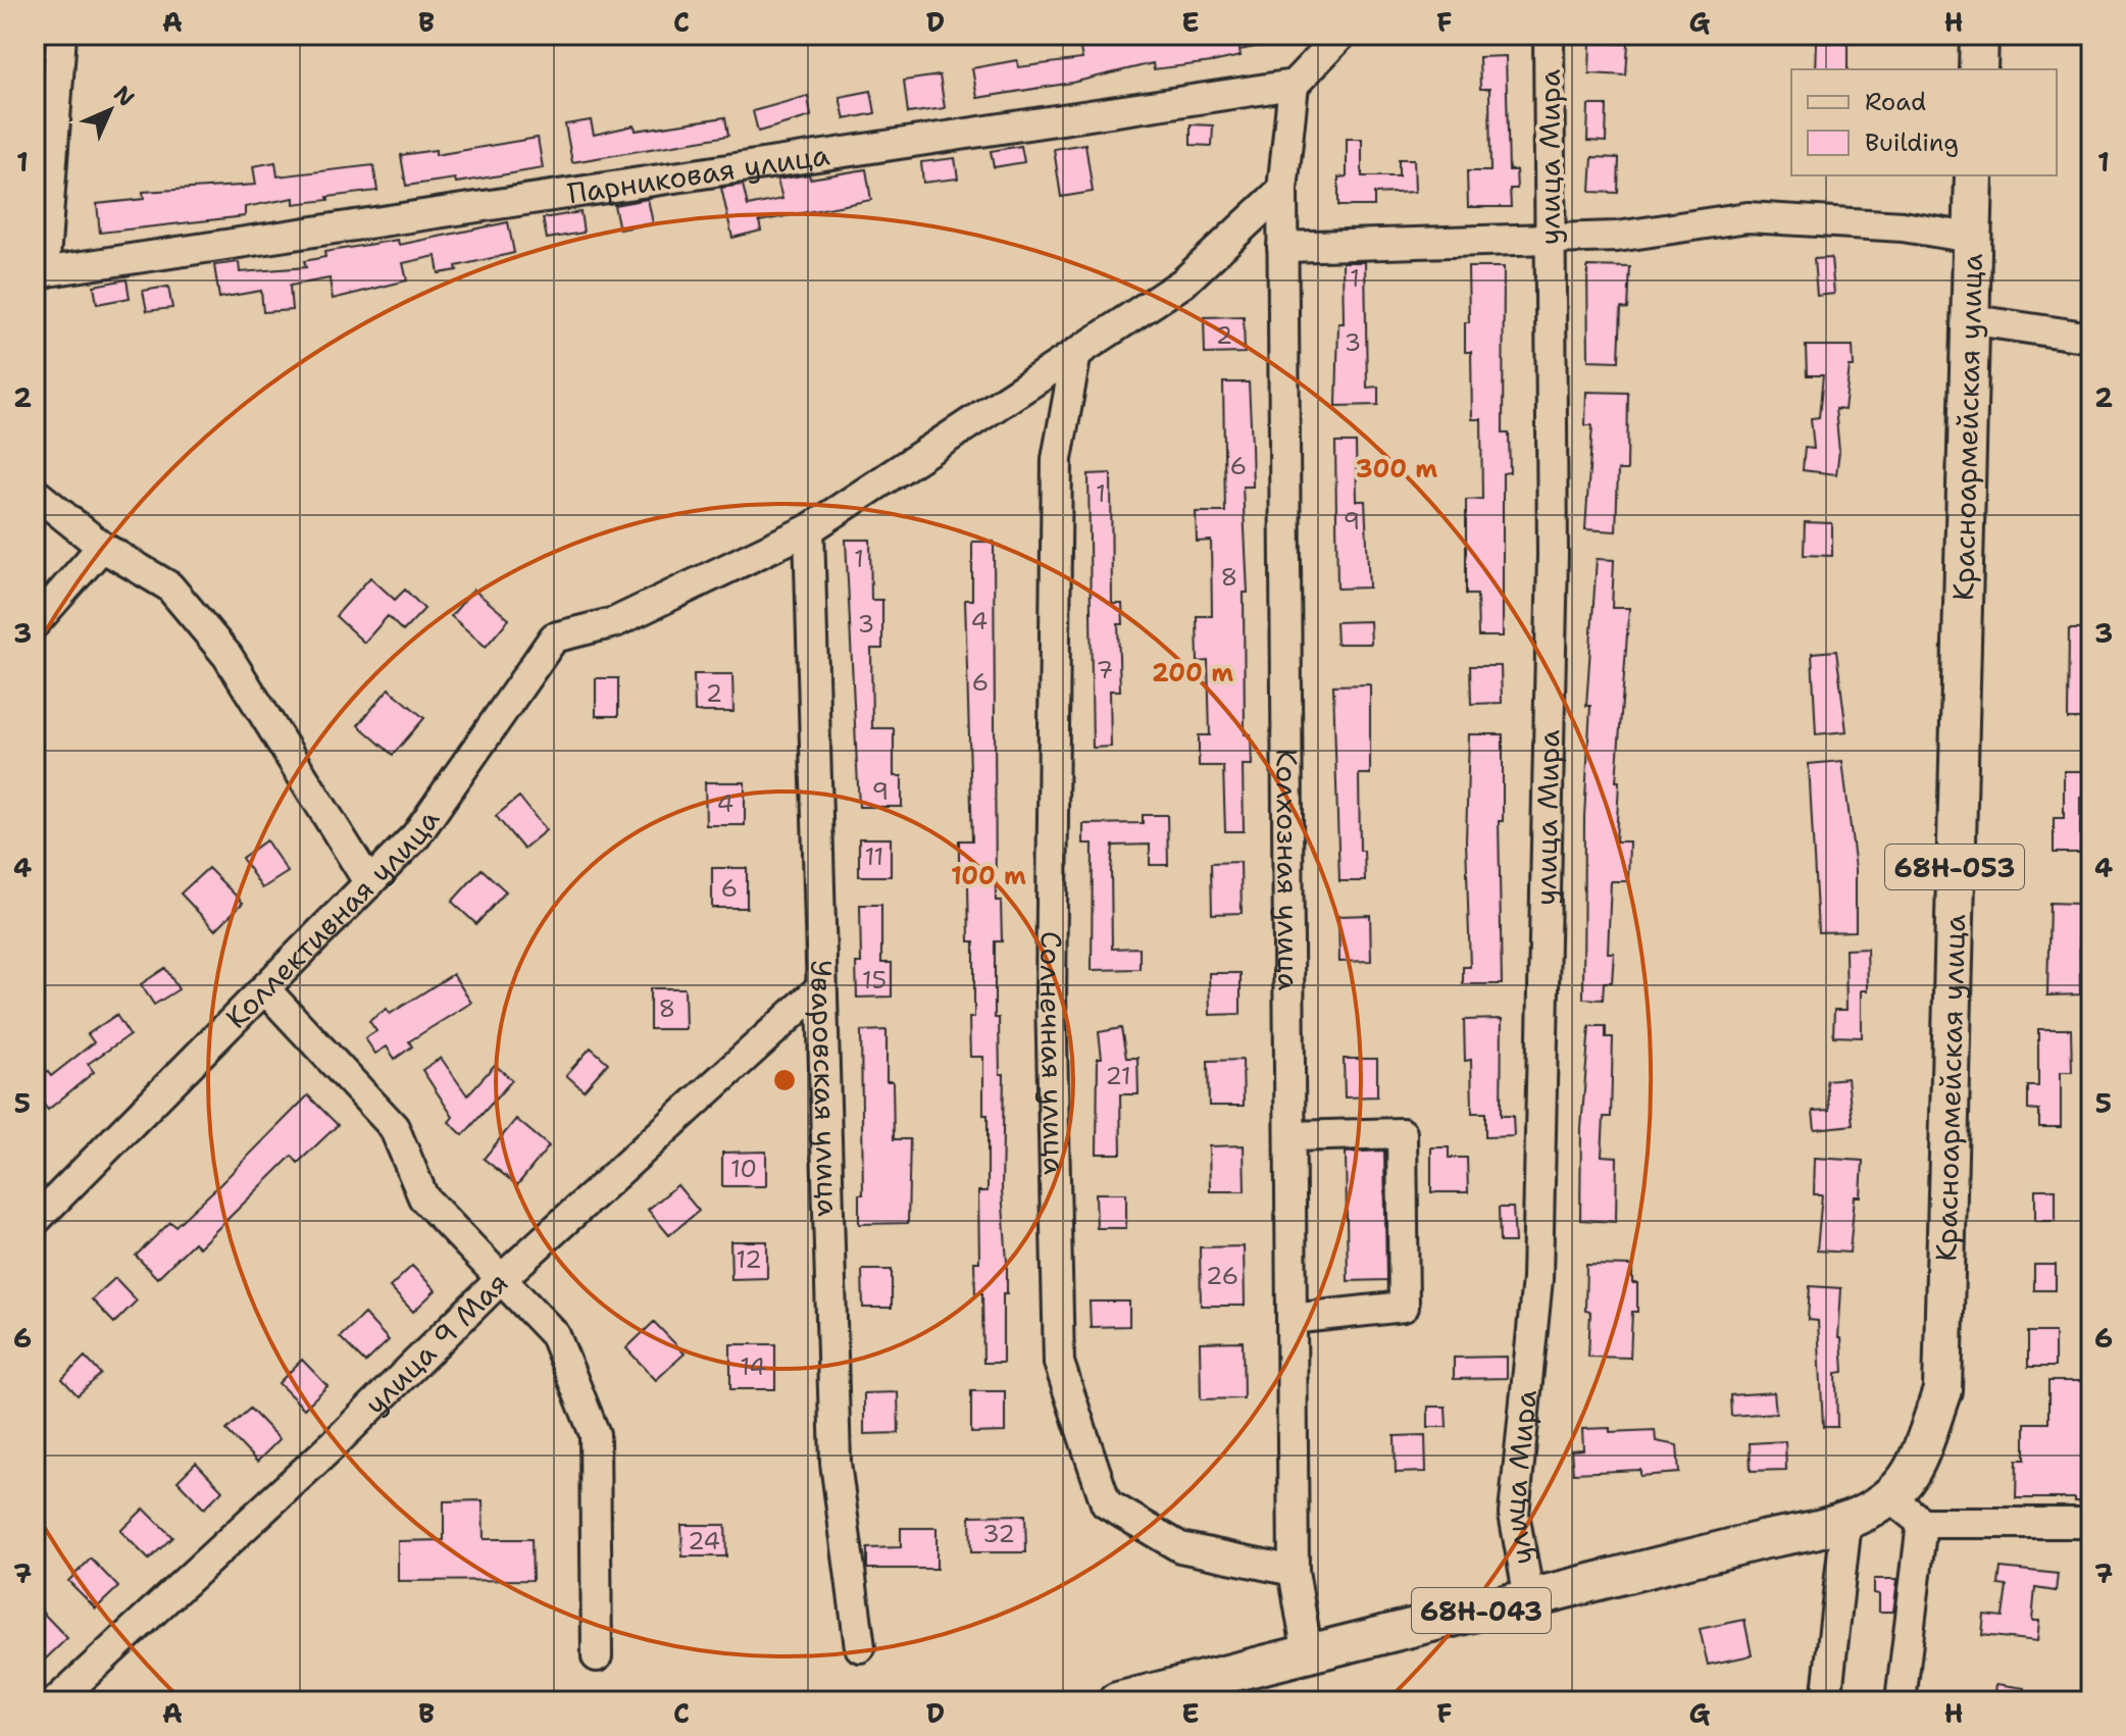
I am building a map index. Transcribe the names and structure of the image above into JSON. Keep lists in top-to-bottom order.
{
  "streets": {
    "main road": ["Красноармейская улица", "68Н-053", "68Н-043"],
    "street": [
      "улица Мира",
      "Парниковая улица",
      "Колхозная улица",
      "Коллективная улица",
      "Солнечная улица",
      "Уваровская улица",
      "улица 9 Мая"
    ]
  },
  "crossings": [
    ["улица Мира", "68Н-043"],
    ["Парниковая улица", "Колхозная улица"],
    ["Красноармейская улица", "68Н-043"],
    ["Колхозная улица", "Коллективная улица"],
    ["Колхозная улица", "Солнечная улица"],
    ["Колхозная улица", "68Н-043"],
    ["Коллективная улица", "Солнечная улица"],
    ["Коллективная улица", "Уваровская улица"],
    ["Уваровская улица", "улица 9 Мая"]
  ],
  "house_numbers": [
    "1",
    "2",
    "3",
    "6",
    "1",
    "9",
    "1",
    "8",
    "4",
    "3",
    "7",
    "6",
    "2",
    "9",
    "4",
    "11",
    "6",
    "15",
    "8",
    "21",
    "10",
    "12",
    "26",
    "14",
    "32",
    "24"
  ],
  "legend": ["Road", "Building"],
  "north": "top right",
  "grid": {
    "columns": [
      "A",
      "B",
      "C",
      "D",
      "E",
      "F",
      "G",
      "H"
    ],
    "rows": [
      "1",
      "2",
      "3",
      "4",
      "5",
      "6",
      "7"
    ]
  },
  "rings": ["300 m", "200 m", "100 m"]
}
